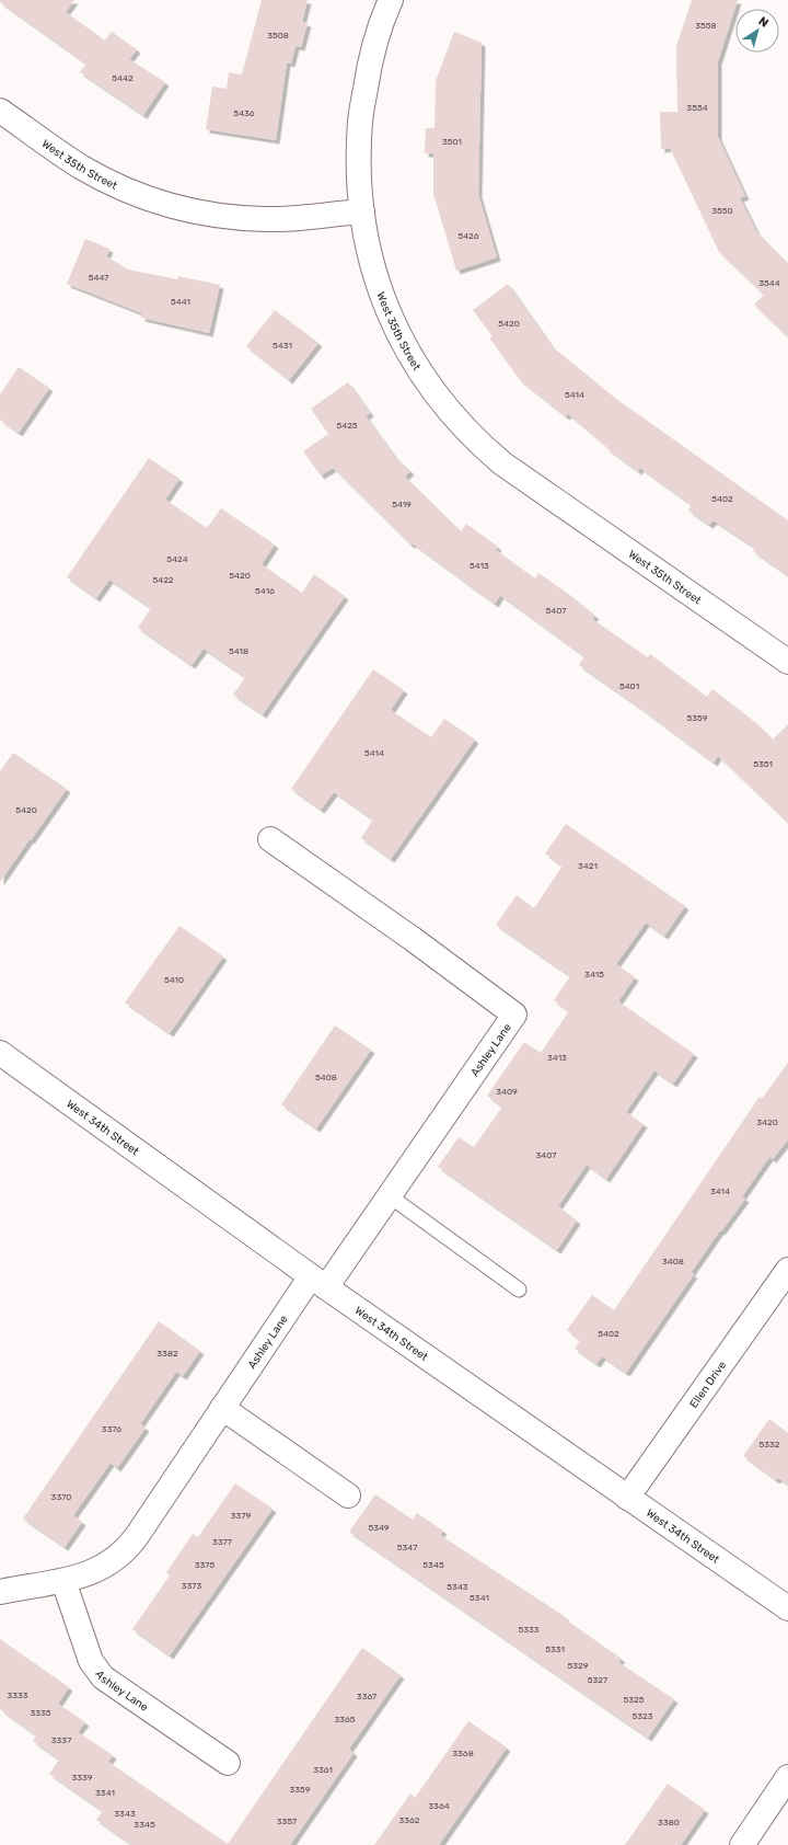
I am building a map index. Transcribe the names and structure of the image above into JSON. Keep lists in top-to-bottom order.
{
  "streets": {
    "street": [
      "West 35th Street",
      "Ashley Lane",
      "West 34th Street",
      "Ellen Drive"
    ]
  },
  "crossings": [
    ["Ashley Lane", "West 34th Street"],
    ["West 34th Street", "Ellen Drive"]
  ],
  "house_numbers": [
    "3558",
    "3508",
    "5442",
    "3554",
    "5436",
    "3501",
    "3550",
    "5426",
    "5447",
    "3544",
    "5441",
    "5420",
    "5431",
    "5414",
    "5425",
    "5402",
    "5419",
    "5424",
    "5413",
    "5420",
    "5422",
    "5416",
    "5407",
    "5418",
    "5401",
    "5359",
    "5414",
    "5351",
    "5420",
    "3421",
    "3415",
    "5410",
    "3413",
    "5408",
    "3409",
    "3420",
    "3407",
    "3414",
    "3408",
    "5402",
    "3382",
    "3376",
    "5332",
    "3370",
    "3379",
    "5349",
    "3377",
    "5347",
    "3375",
    "5345",
    "3373",
    "5343",
    "5341",
    "5333",
    "5331",
    "5329",
    "5327",
    "3333",
    "3367",
    "5325",
    "3335",
    "5323",
    "3365",
    "3337",
    "3368",
    "3361",
    "3339",
    "3359",
    "3341",
    "3364",
    "3343",
    "3362",
    "3357",
    "3380",
    "3345"
  ],
  "north": "top right"
}
